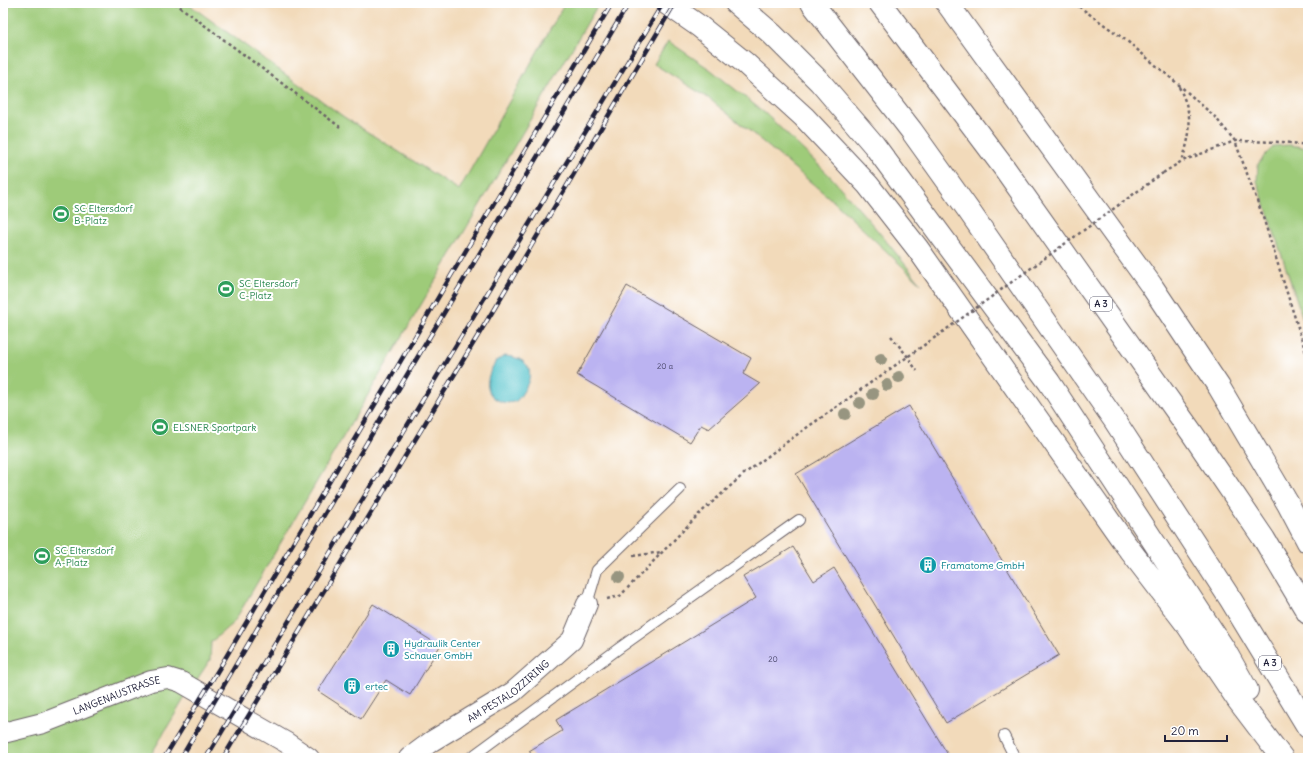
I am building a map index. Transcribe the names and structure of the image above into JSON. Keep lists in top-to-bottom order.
{
  "streets": {
    "highway": ["A 3"],
    "street": ["AM PESTALOZZIRING", "LANGENAUSTRASSE"]
  },
  "places": {
    "sports": [
      "SC Eltersdorf B-Platz",
      "SC Eltersdorf C-Platz",
      "ELSNER Sportpark",
      "SC Eltersdorf A-Platz"
    ],
    "building": ["Framatome GmbH", "Hydraulik Center Schauer GmbH", "ertec"]
  },
  "house_numbers": ["20 a", "20"],
  "scale_bar": "20 m"
}
